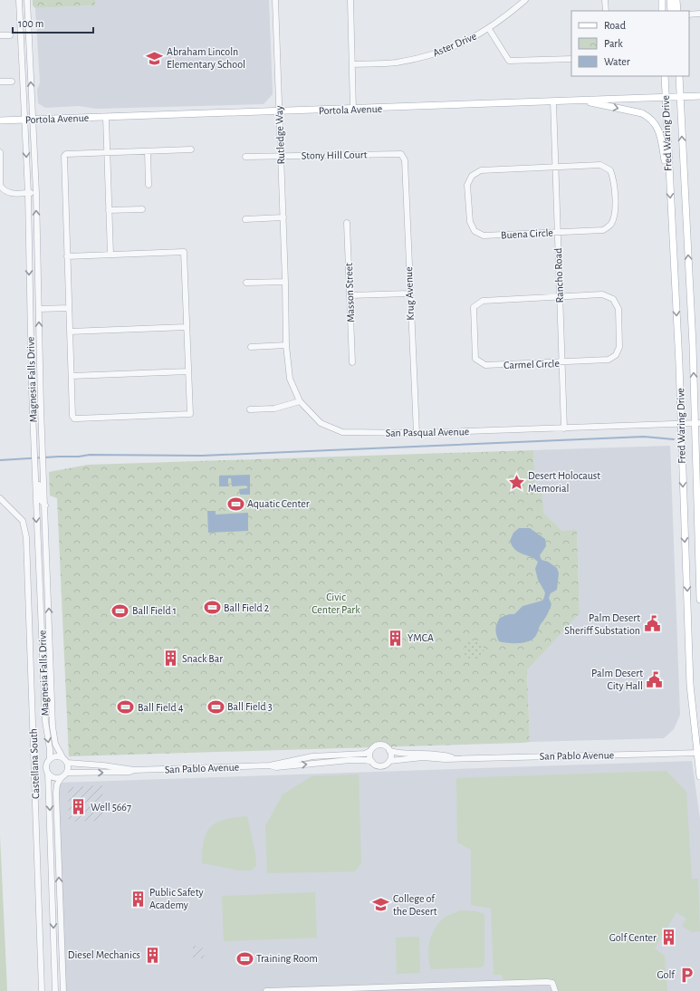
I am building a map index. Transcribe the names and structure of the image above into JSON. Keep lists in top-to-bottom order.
{
  "streets": {
    "main road": ["Portola Avenue", "Fred Waring Drive"],
    "street": [
      "Aster Drive",
      "Rutledge Way",
      "Stony Hill Court",
      "Buena Circle",
      "Rancho Road",
      "Masson Street",
      "Krug Avenue",
      "Carmel Circle",
      "Magnesia Falls Drive",
      "San Pasqual Avenue",
      "San Pablo Avenue",
      "Castellana South"
    ]
  },
  "crossings": [
    ["Portola Avenue", "Fred Waring Drive"],
    ["Portola Avenue", "Rutledge Way"],
    ["Portola Avenue", "Rancho Road"],
    ["Portola Avenue", "Magnesia Falls Drive"],
    ["Fred Waring Drive", "San Pasqual Avenue"],
    ["Fred Waring Drive", "San Pablo Avenue"],
    ["Rutledge Way", "Stony Hill Court"],
    ["Rutledge Way", "San Pasqual Avenue"],
    ["Stony Hill Court", "Krug Avenue"],
    ["Buena Circle", "Rancho Road"],
    ["Rancho Road", "Carmel Circle"],
    ["Rancho Road", "San Pasqual Avenue"],
    ["Krug Avenue", "San Pasqual Avenue"],
    ["Magnesia Falls Drive", "San Pablo Avenue"]
  ],
  "parks": ["Civic Center Park"],
  "places": {
    "school or university": ["Abraham Lincoln Elementary School", "College of the Desert"],
    "place": ["Desert Holocaust Memorial"],
    "sports": [
      "Aquatic Center",
      "Ball Field 2",
      "Ball Field 1",
      "Ball Field 3",
      "Ball Field 4",
      "Training Room"
    ],
    "public building": ["Palm Desert Sheriff Substation", "Palm Desert City Hall"],
    "building": [
      "YMCA",
      "Snack Bar",
      "Well 5667",
      "Public Safety Academy",
      "Golf Center",
      "Diesel Mechanics"
    ],
    "parking": ["Golf"]
  },
  "legend": ["Road", "Park", "Water"],
  "scale_bar": "100 m"
}
